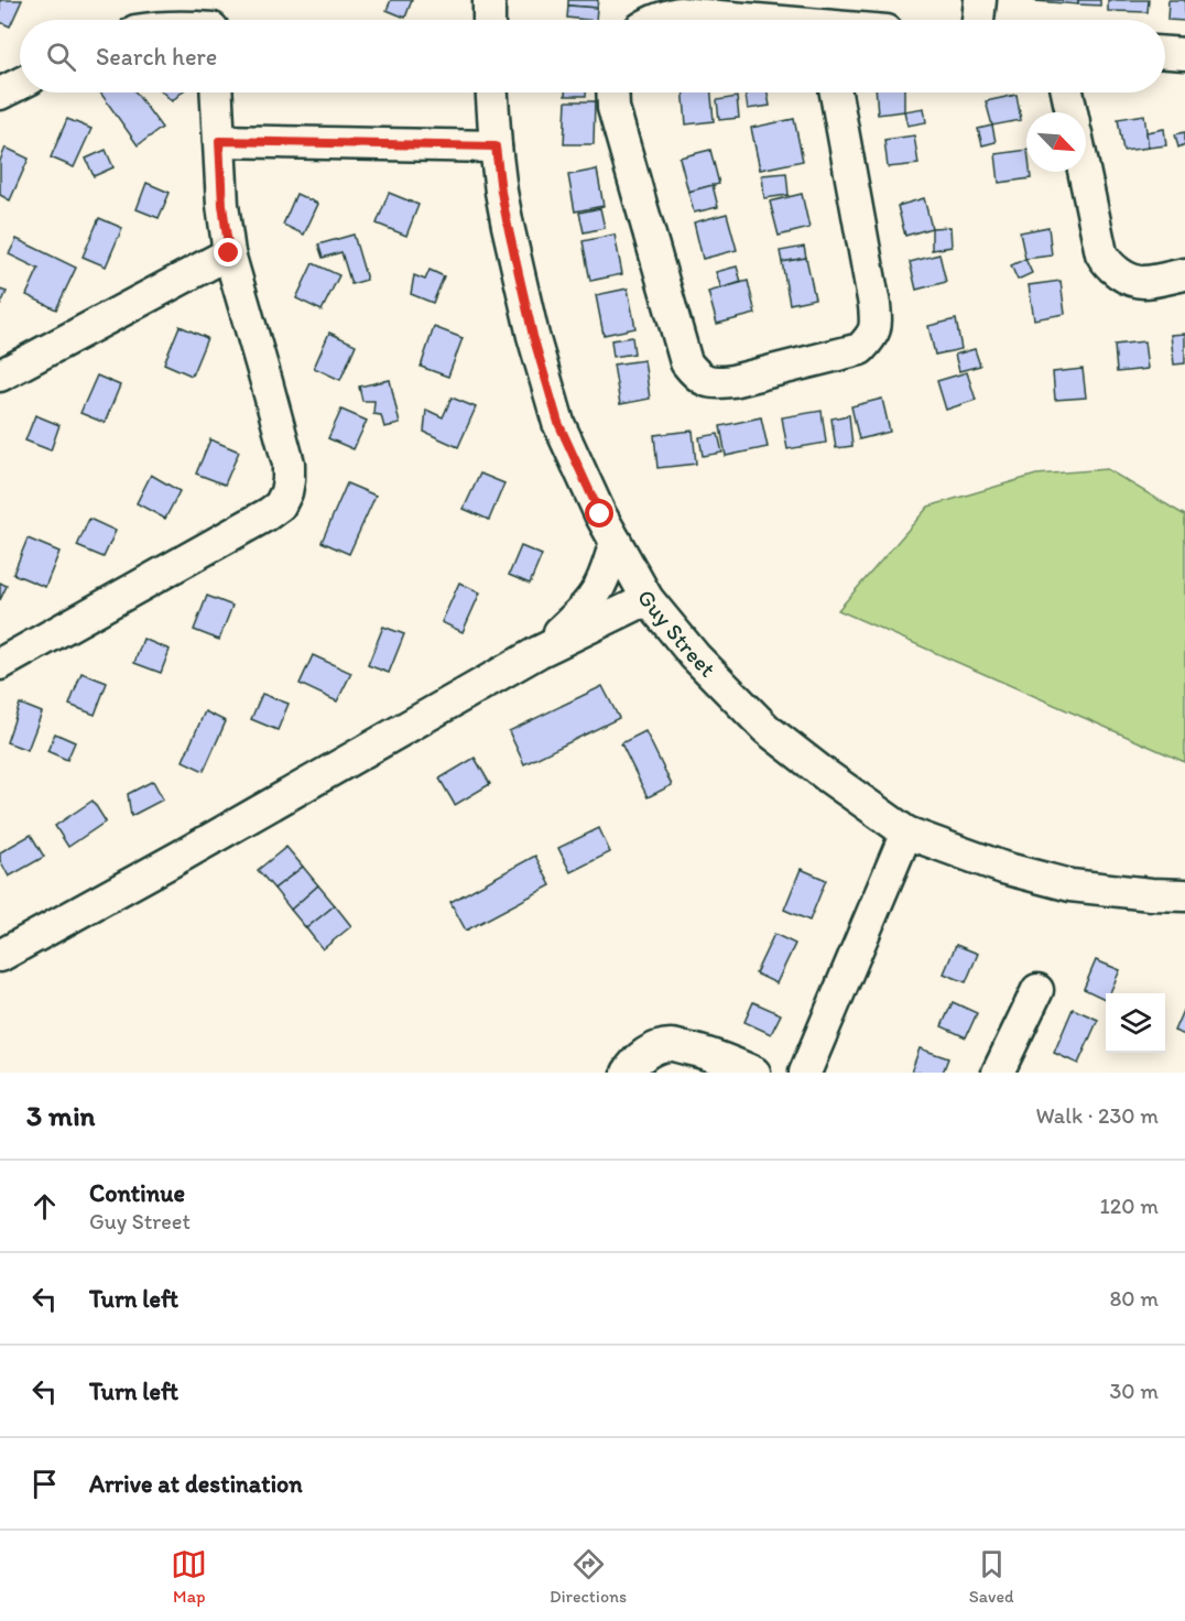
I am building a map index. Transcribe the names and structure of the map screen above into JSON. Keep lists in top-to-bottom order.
{
  "streets": {
    "street": ["Guy Street"]
  },
  "north": "bottom right",
  "page": {
    "search": "Search here",
    "heading": ["3 min", "Walk · 230 m"],
    "list": [
      ["Continue", "Guy Street", "120 m"],
      ["Turn left", "80 m"],
      ["Turn left", "30 m"],
      "Arrive at destination"
    ],
    "nav": ["Map", "Directions", "Saved"]
  }
}
